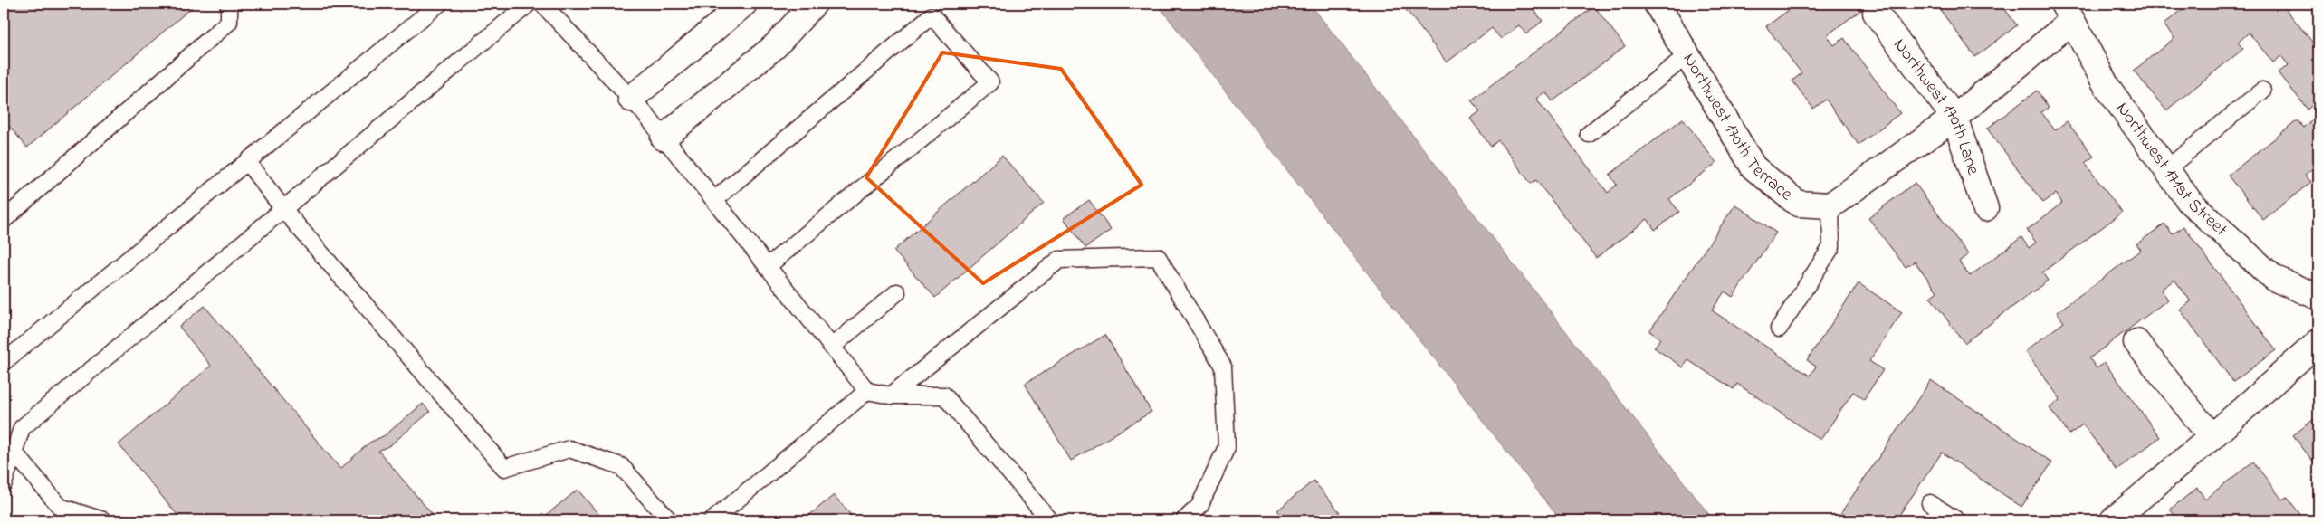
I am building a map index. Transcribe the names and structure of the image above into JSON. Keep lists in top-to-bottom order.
{
  "streets": {
    "street": ["Northwest 170th Lane", "Northwest 170th Terrace", "Northwest 171st Street"]
  }
}
